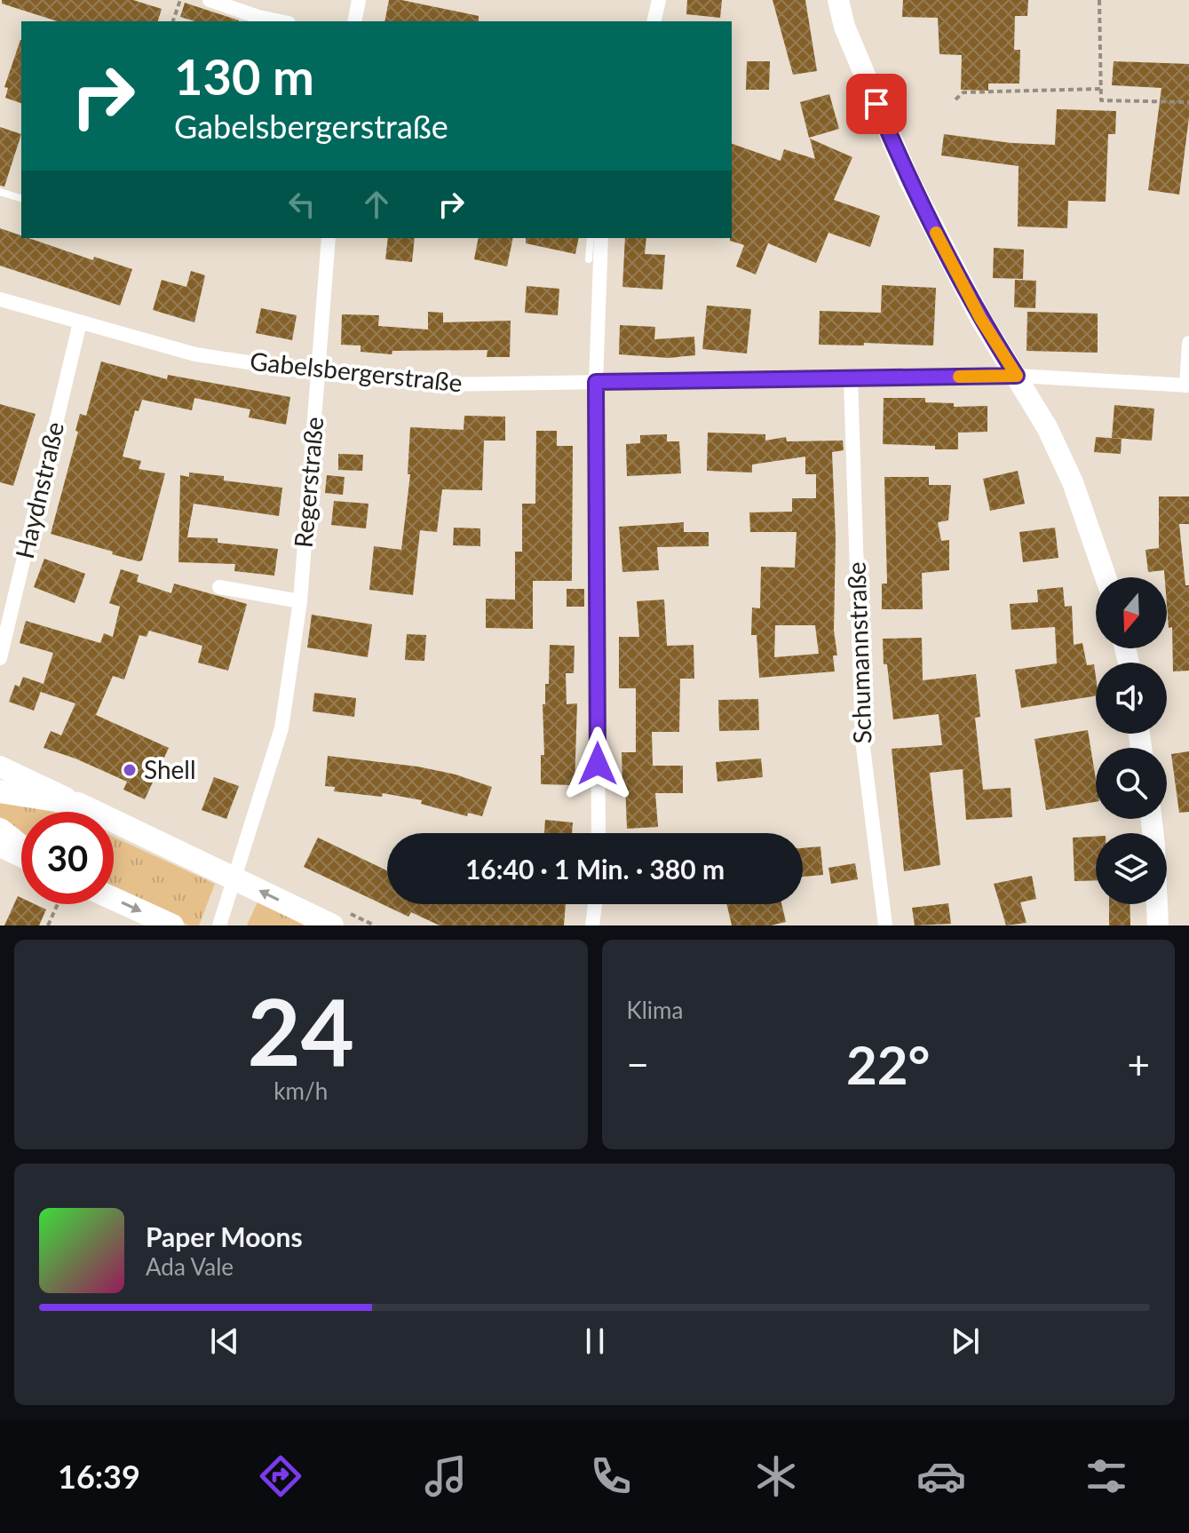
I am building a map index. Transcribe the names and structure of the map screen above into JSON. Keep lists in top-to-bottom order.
{
  "streets": {
    "street": [
      "Gabelsbergerstraße",
      "Regerstraße",
      "Haydnstraße",
      "Schumannstraße"
    ]
  },
  "crossings": [
    ["Gabelsbergerstraße", "Regerstraße"],
    ["Gabelsbergerstraße", "Haydnstraße"],
    ["Gabelsbergerstraße", "Schumannstraße"]
  ],
  "places": ["Shell"],
  "north": "bottom",
  "page": {
    "turn": ["130 m", "Gabelsbergerstraße"],
    "limit": "30",
    "trip": "16:40 · 1 Min. · 380 m",
    "tile": [
      ["24", "km/h"],
      "Klima"
    ],
    "heat": ["−", "22°", "+"],
    "song": ["Paper Moons", "Ada Vale"],
    "tabs": "16:39"
  }
}
